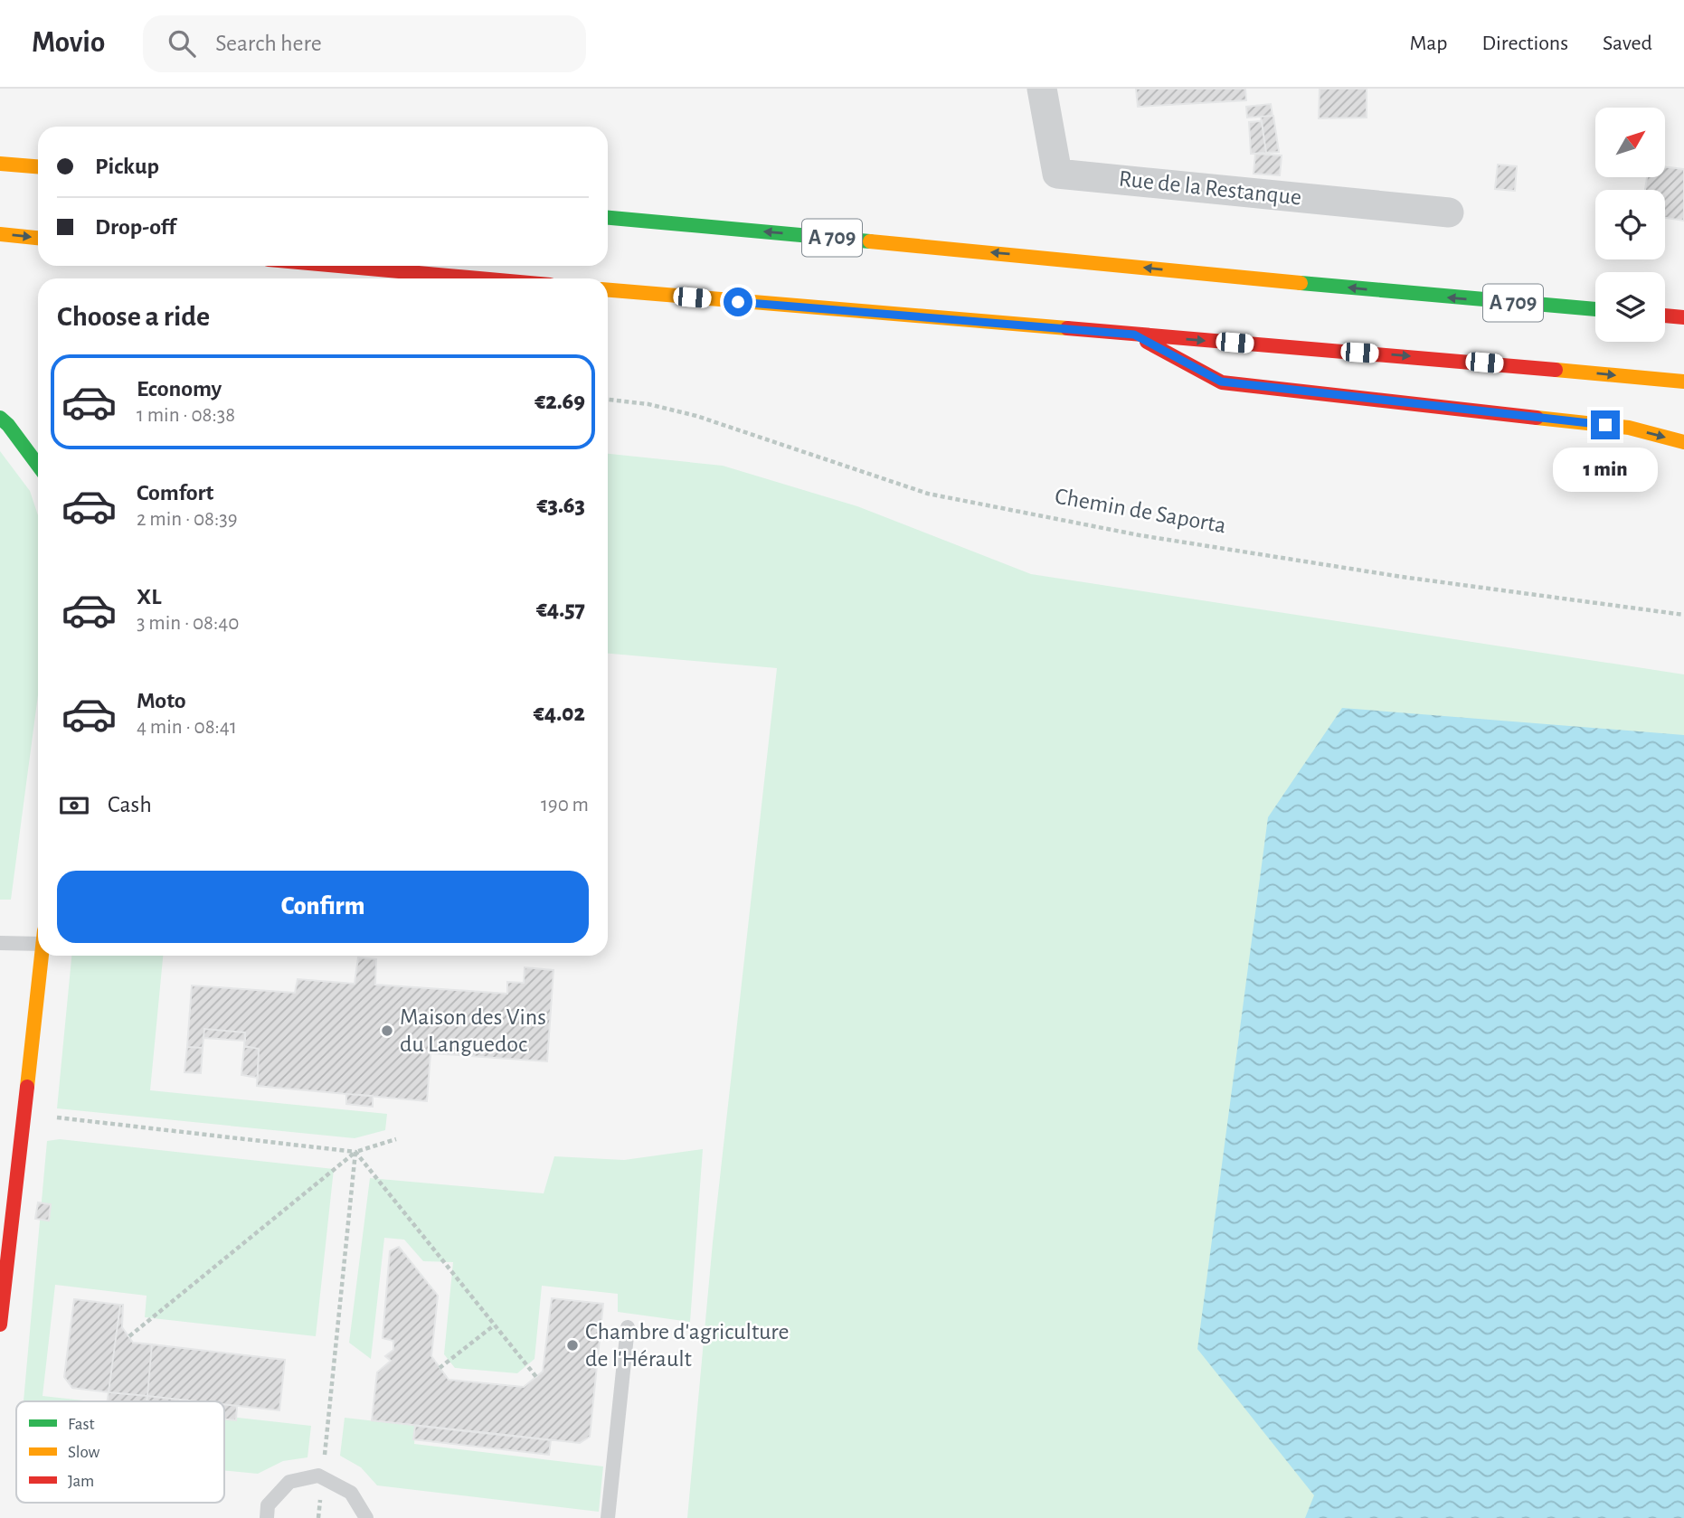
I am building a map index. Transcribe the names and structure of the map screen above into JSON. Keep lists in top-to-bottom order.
{
  "streets": {
    "main road": ["A 709"],
    "street": ["Rue de la Restanque"],
    "path": ["Chemin de Saporta"]
  },
  "places": ["Maison des Vins du Languedoc", "Chambre d'agriculture de l'Hérault"],
  "legend": ["Fast", "Slow", "Jam"],
  "north": "top right",
  "page": {
    "header": "Movio",
    "search": "Search here",
    "nav": ["Map", "Directions", "Saved"],
    "banner": ["Pickup", "Drop-off"],
    "heading": "Choose a ride",
    "list": [
      {
        "name": "Economy",
        "note": "1 min · 08:38",
        "value": "€2.69"
      },
      {
        "name": "Comfort",
        "note": "2 min · 08:39",
        "value": "€3.63"
      },
      {
        "name": "XL",
        "note": "3 min · 08:40",
        "value": "€4.57"
      },
      {
        "name": "Moto",
        "note": "4 min · 08:41",
        "value": "€4.02"
      }
    ],
    "bubble": "1 min",
    "pay": ["Cash", "190 m"],
    "buttons": "Confirm"
  }
}
